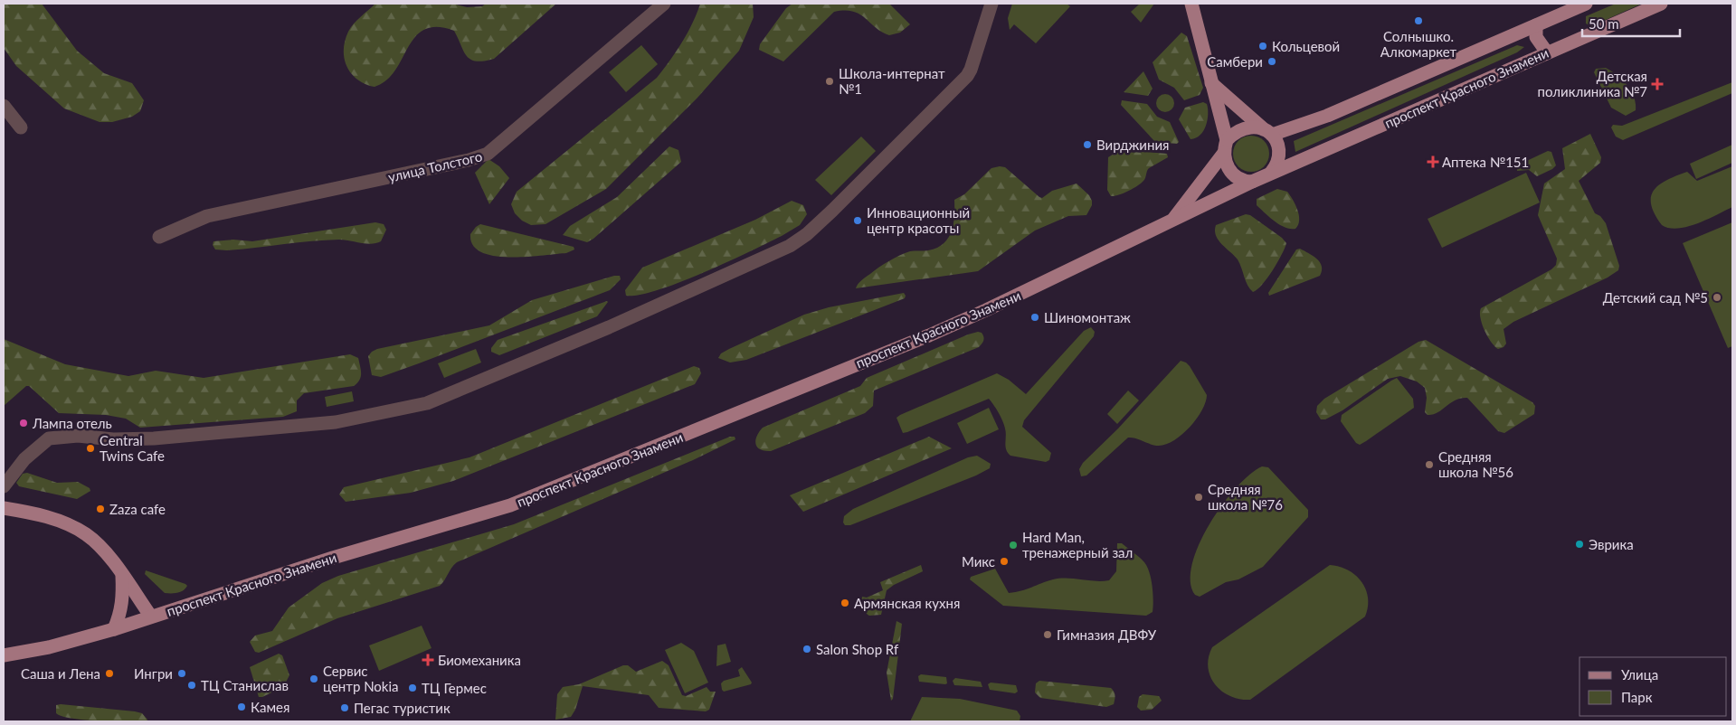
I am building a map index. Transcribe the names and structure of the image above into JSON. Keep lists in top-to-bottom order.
{
  "streets": {
    "main road": ["проспект Красного Знамени"],
    "street": ["улица Толстого"]
  },
  "places": {
    "other": [
      "Солнышко. Алкомаркет",
      "Кольцевой",
      "Самбери",
      "Школа-интернат №1",
      "Вирджиния",
      "Инновационный центр красоты",
      "Детский сад №5",
      "Шиномонтаж",
      "Лампа отель",
      "Central Twins Cafe",
      "Средняя школа №56",
      "Средняя школа №76",
      "Zaza cafe",
      "Эврика",
      "Hard Man, тренажерный зал",
      "Микс",
      "Армянская кухня",
      "Гимназия ДВФУ",
      "Salon Shop Rf",
      "Саша и Лена",
      "Ингри",
      "Сервис центр Nokia",
      "ТЦ Станислав",
      "ТЦ Гермес",
      "Камея",
      "Пегас туристик"
    ],
    "health": ["Детская поликлиника №7", "Аптека №151", "Биомеханика"]
  },
  "legend": ["Улица", "Парк"],
  "scale_bar": "50 m"
}
